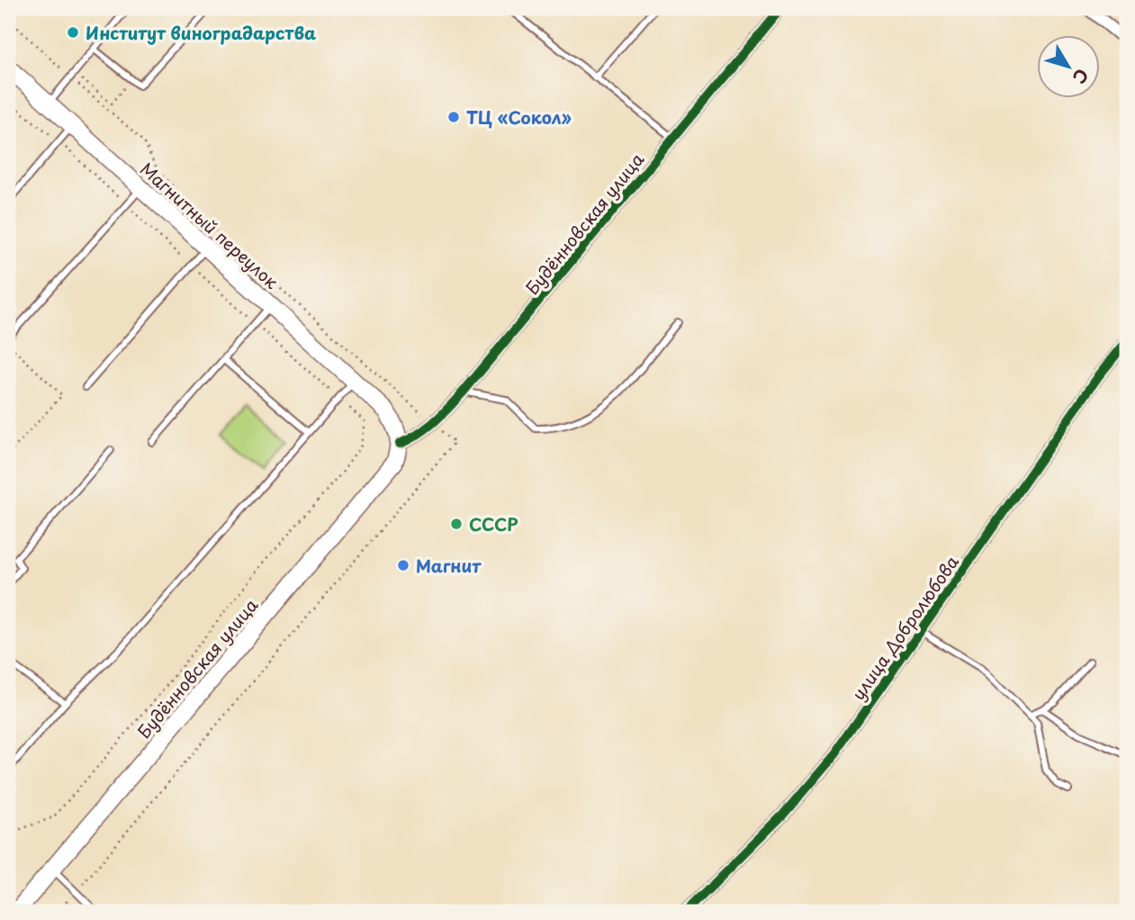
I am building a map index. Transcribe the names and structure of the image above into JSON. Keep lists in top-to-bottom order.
{
  "streets": {
    "main road": ["Будённовская улица", "Магнитный переулок"],
    "street": ["улица Добролюбова"]
  },
  "crossings": [
    ["Будённовская улица", "Магнитный переулок"]
  ],
  "places": [
    "Институт виноградарства",
    "ТЦ «Сокол»",
    "СССР",
    "Магнит"
  ],
  "north": "bottom right"
}
